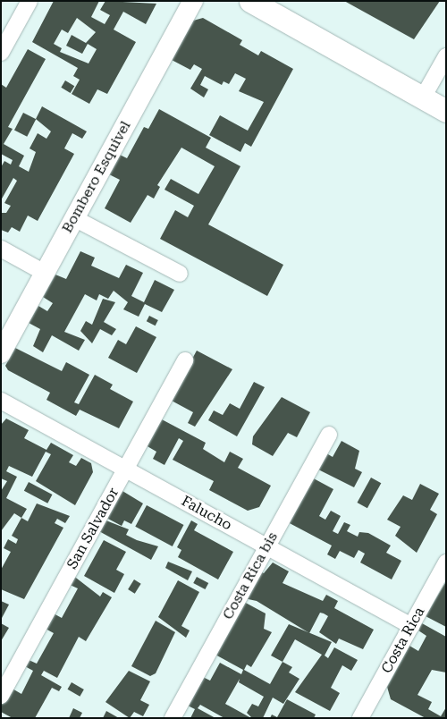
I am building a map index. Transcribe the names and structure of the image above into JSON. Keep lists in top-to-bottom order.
{
  "streets": {
    "street": [
      "Bombero Esquivel",
      "Falucho",
      "San Salvador",
      "Costa Rica bis",
      "Costa Rica"
    ]
  },
  "crossings": [
    ["Falucho", "San Salvador"],
    ["Falucho", "Costa Rica bis"],
    ["Falucho", "Costa Rica"]
  ]
}
